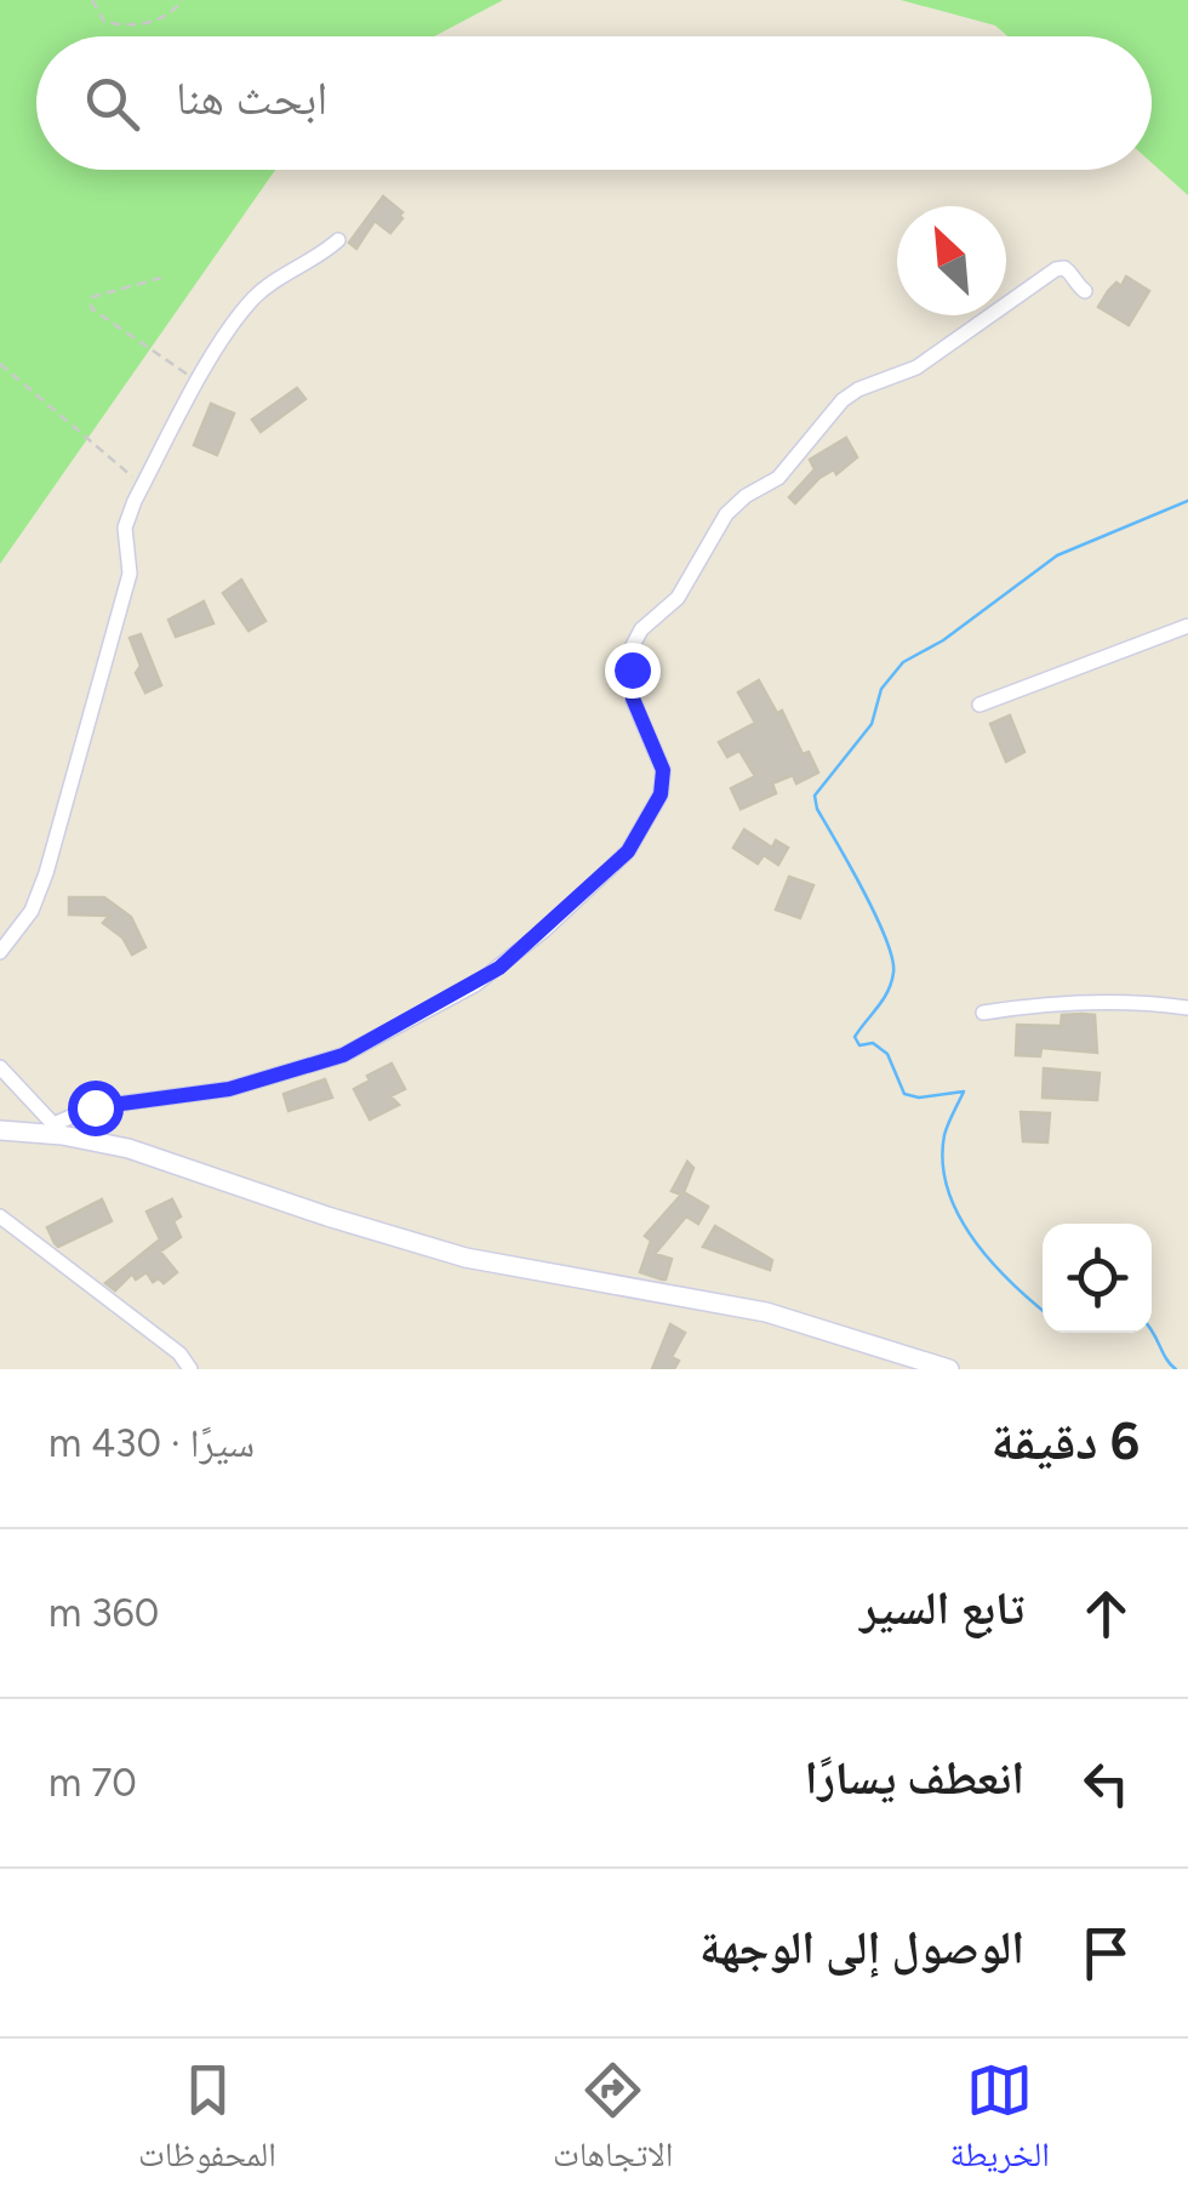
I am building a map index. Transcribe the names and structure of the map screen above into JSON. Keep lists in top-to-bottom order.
{
  "north": "top left",
  "page": {
    "search": "ابحث هنا",
    "heading": ["6 دقيقة", "سيرًا · 430 m"],
    "list": [
      ["تابع السير", "360 m"],
      ["انعطف يسارًا", "70 m"],
      "الوصول إلى الوجهة"
    ],
    "nav": ["الخريطة", "الاتجاهات", "المحفوظات"]
  }
}
